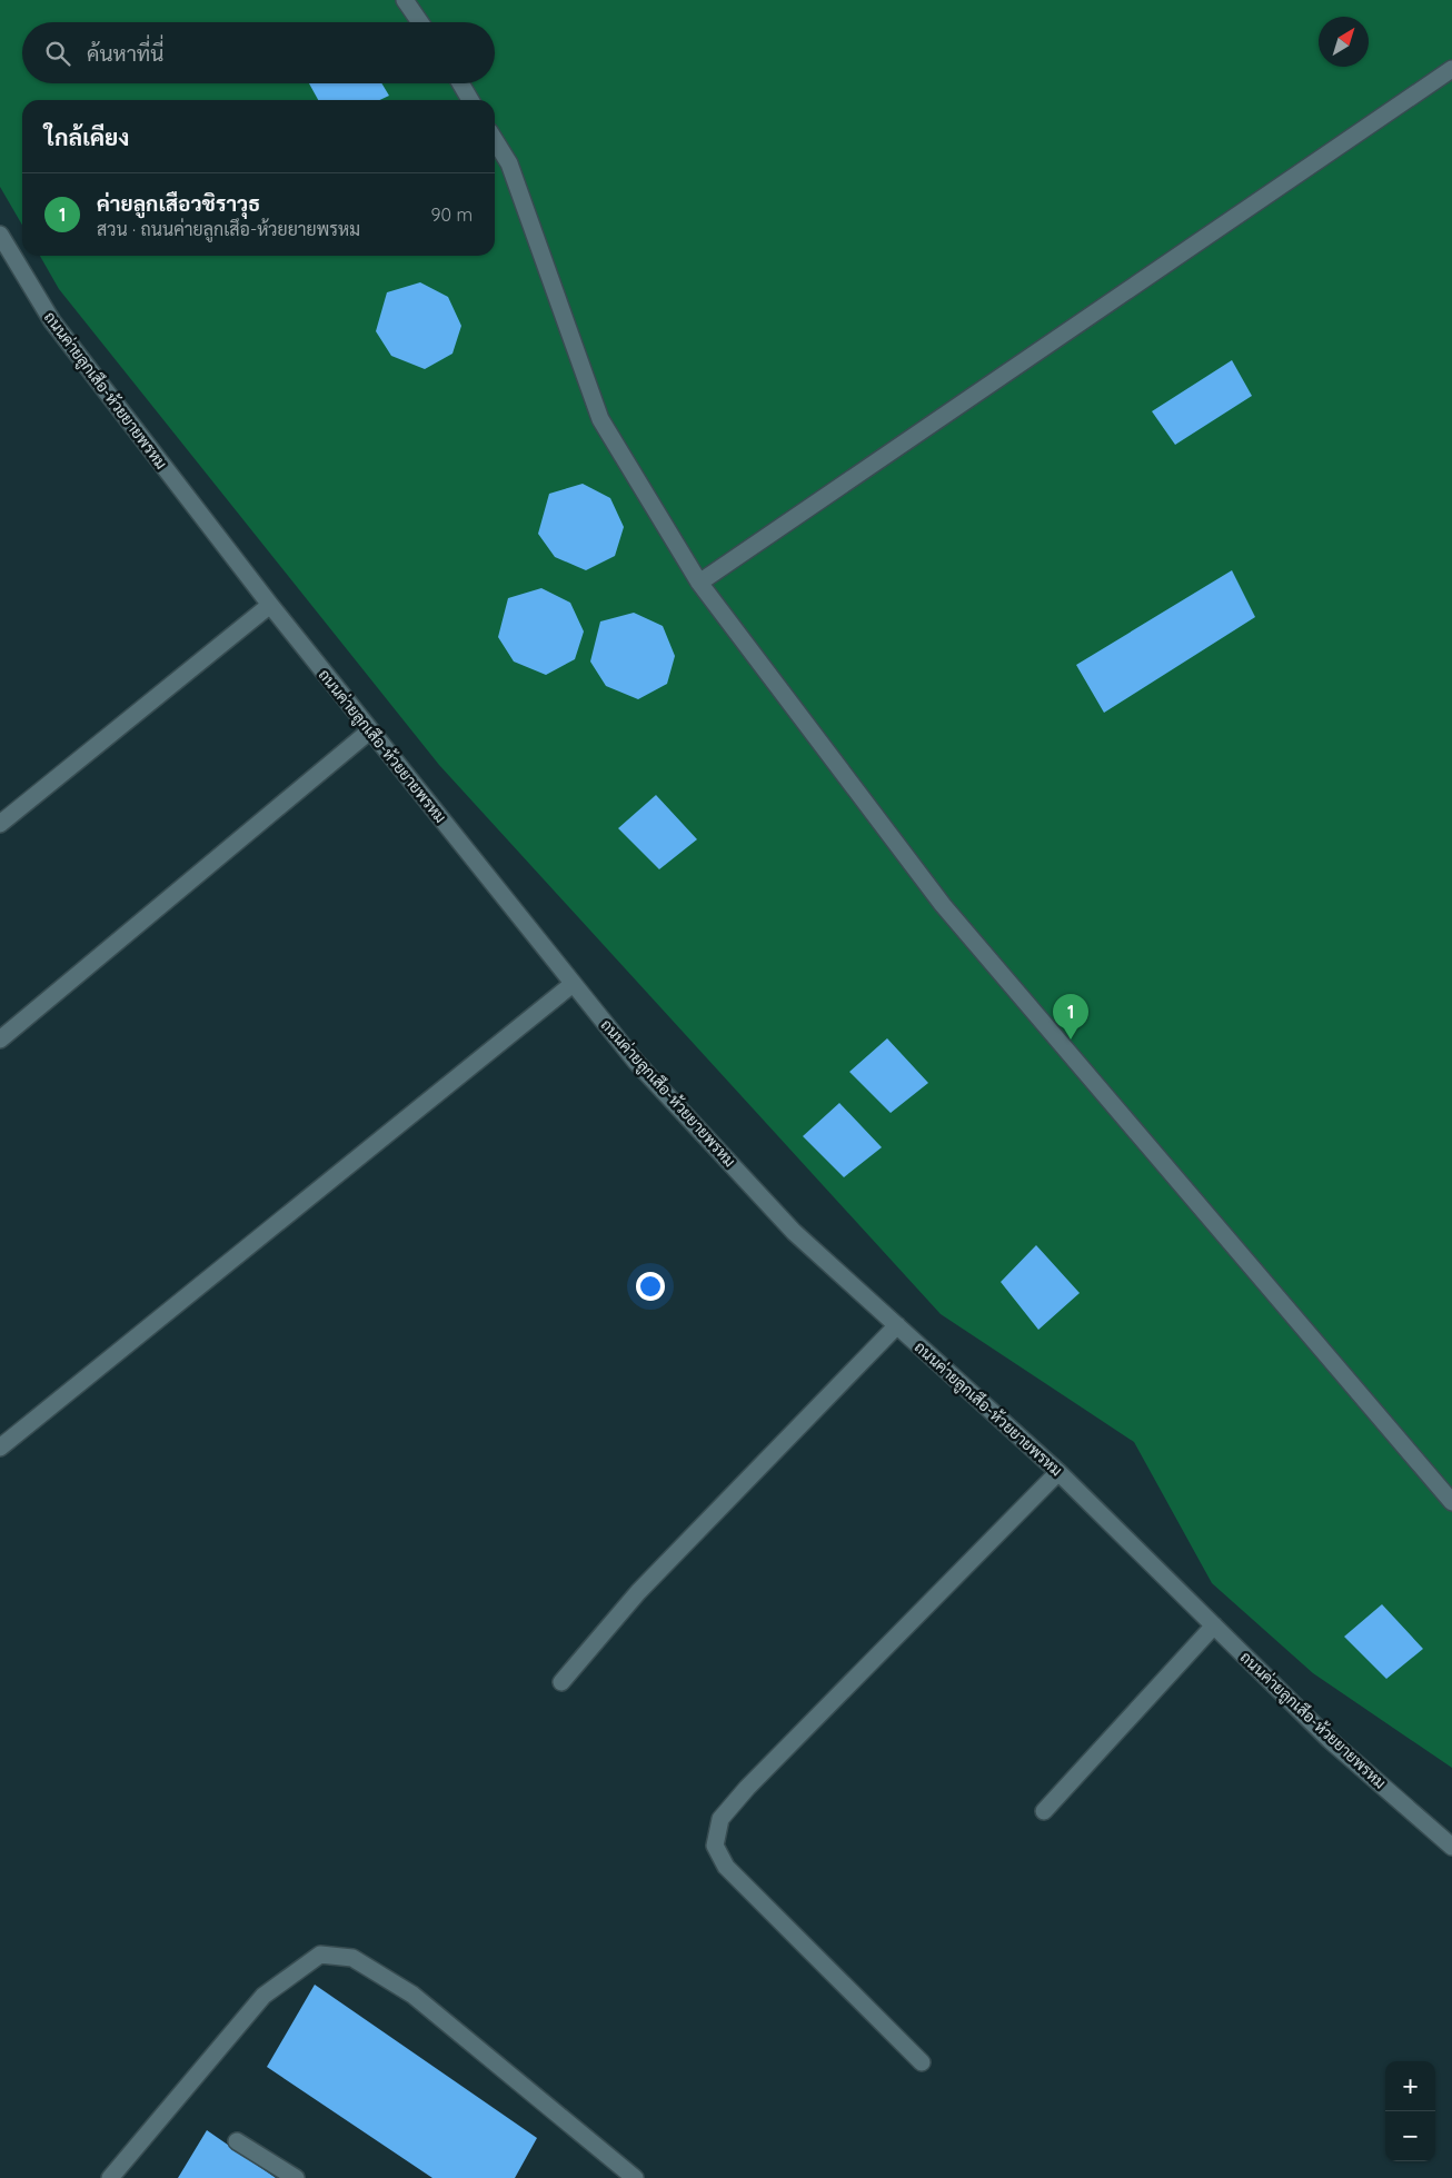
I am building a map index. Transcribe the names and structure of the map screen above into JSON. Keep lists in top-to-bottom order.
{
  "streets": {
    "street": ["ถนนค่ายลูกเสึอ-ห้วยยายพรหม"]
  },
  "north": "top right",
  "page": {
    "search": "ค้นหาที่นี่",
    "heading": "ใกล้เคียง",
    "list": [
      {
        "mark": "1",
        "name": "ค่ายลูกเสือวชิราวุธ",
        "note": "สวน · ถนนค่ายลูกเสึอ-ห้วยยายพรหม",
        "value": "90 m"
      }
    ],
    "pins": "1",
    "map_buttons": ["+", "−"]
  }
}
